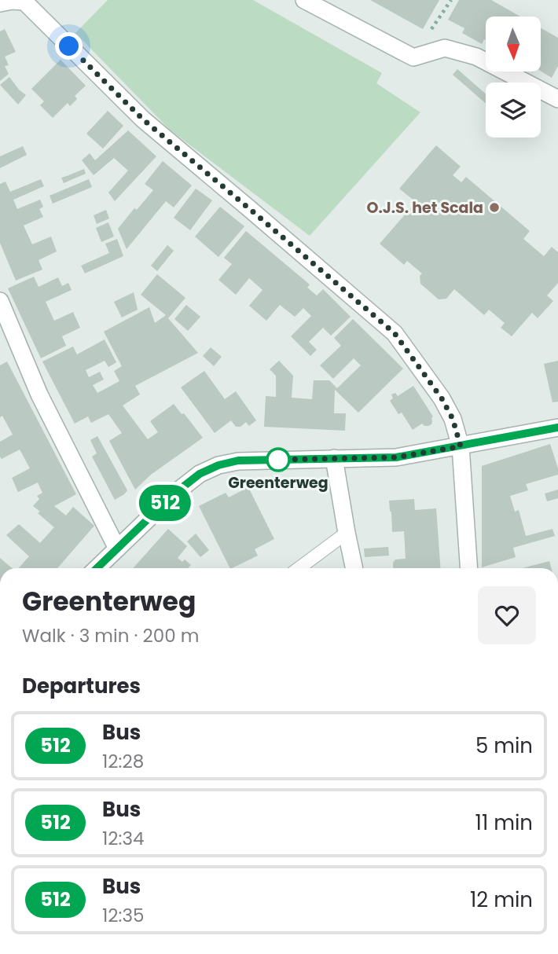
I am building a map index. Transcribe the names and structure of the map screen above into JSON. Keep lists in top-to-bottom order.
{
  "places": ["O.J.S. het Scala", "Greenterweg"],
  "lines": ["bus line 512"],
  "north": "bottom",
  "page": {
    "on_map": "512",
    "heading": [
      ["Greenterweg", "Walk · 3 min · 200 m"],
      "Departures"
    ],
    "list": [
      {
        "mark": "512",
        "name": "Bus",
        "note": "12:28",
        "value": "5 min"
      },
      {
        "mark": "512",
        "name": "Bus",
        "note": "12:34",
        "value": "11 min"
      },
      {
        "mark": "512",
        "name": "Bus",
        "note": "12:35",
        "value": "12 min"
      }
    ]
  }
}
